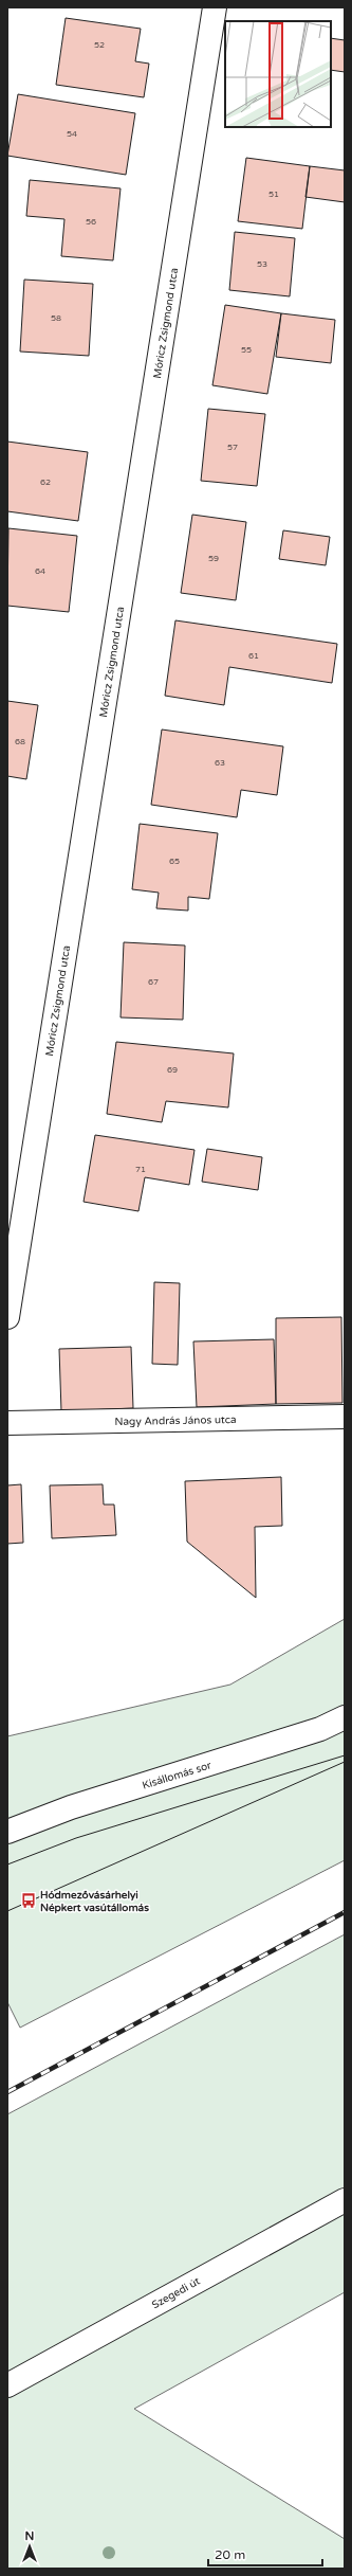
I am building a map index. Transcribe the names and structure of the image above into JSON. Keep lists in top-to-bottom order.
{
  "streets": {
    "street": [
      "Móricz Zsigmond utca",
      "Nagy András János utca",
      "Kisállomás sor",
      "Szegedi út"
    ]
  },
  "places": {
    "bus stop": ["Hódmezővásárhelyi Népkert vasútállomás"]
  },
  "house_numbers": [
    "52",
    "54",
    "51",
    "56",
    "53",
    "58",
    "55",
    "57",
    "62",
    "59",
    "64",
    "61",
    "68",
    "63",
    "65",
    "67",
    "69",
    "71"
  ],
  "scale_bar": "20 m",
  "north": "top"
}
